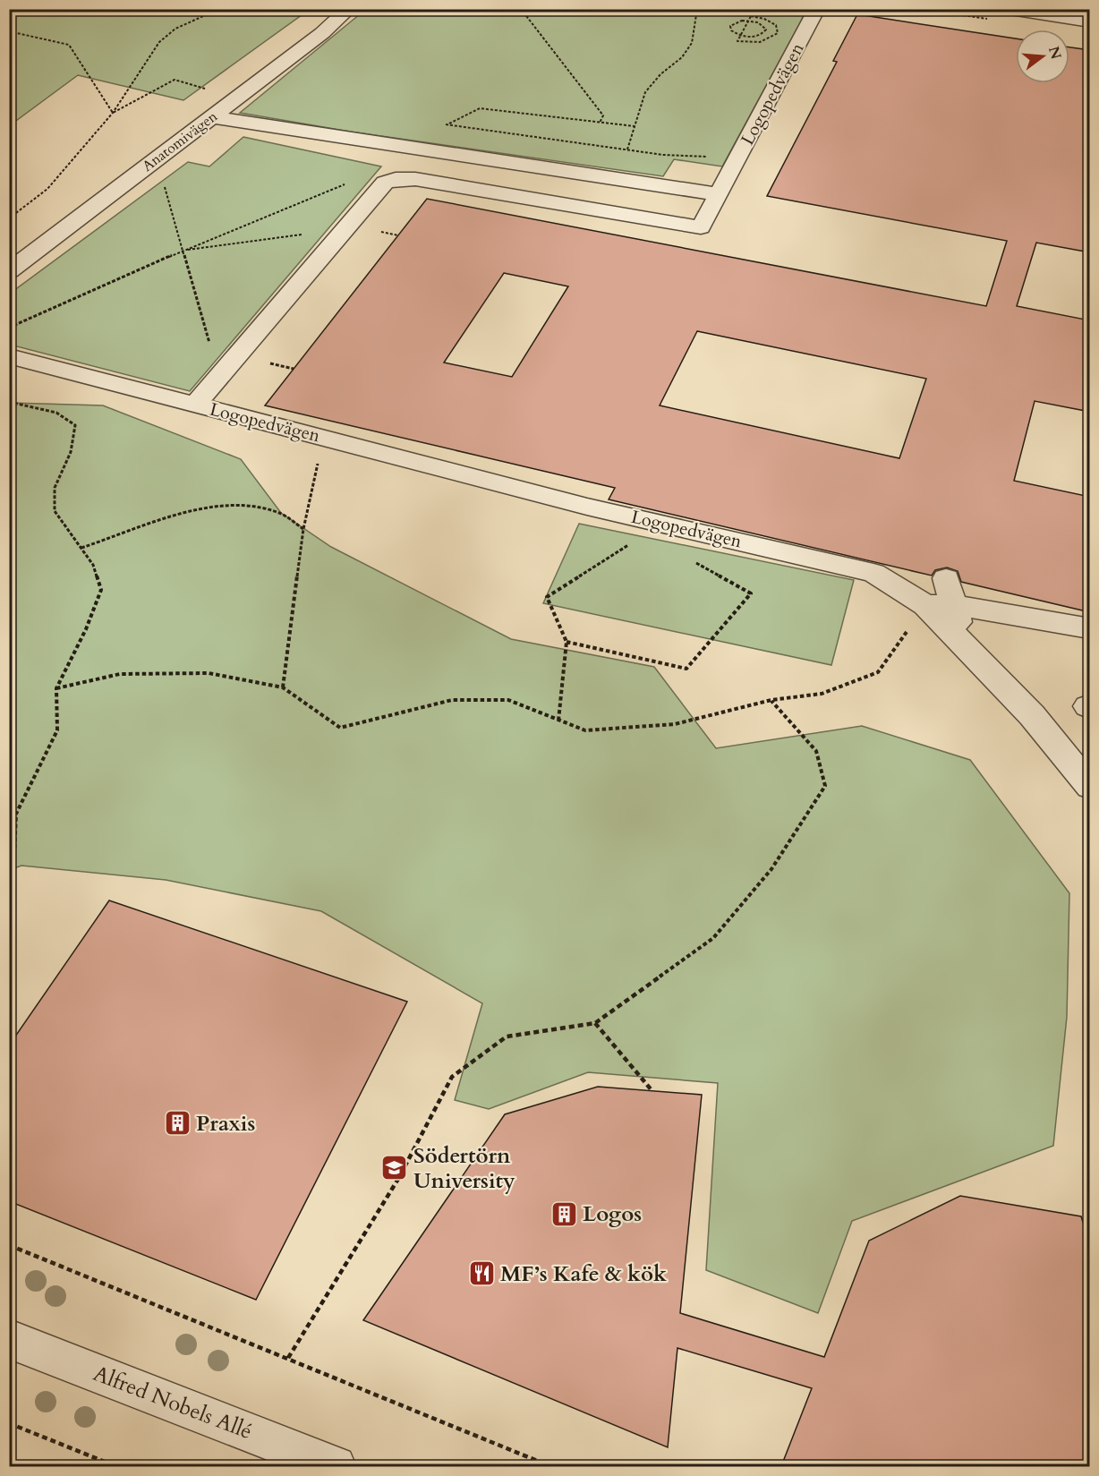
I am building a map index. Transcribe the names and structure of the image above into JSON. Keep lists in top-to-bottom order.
{
  "streets": {
    "street": ["Logopedvägen", "Anatomivägen", "Alfred Nobels Allé"]
  },
  "places": {
    "building": ["Praxis", "Logos"],
    "school or university": ["Södertörn University"],
    "restaurant": ["MF’s Kafe & kök"]
  },
  "north": "right"
}
